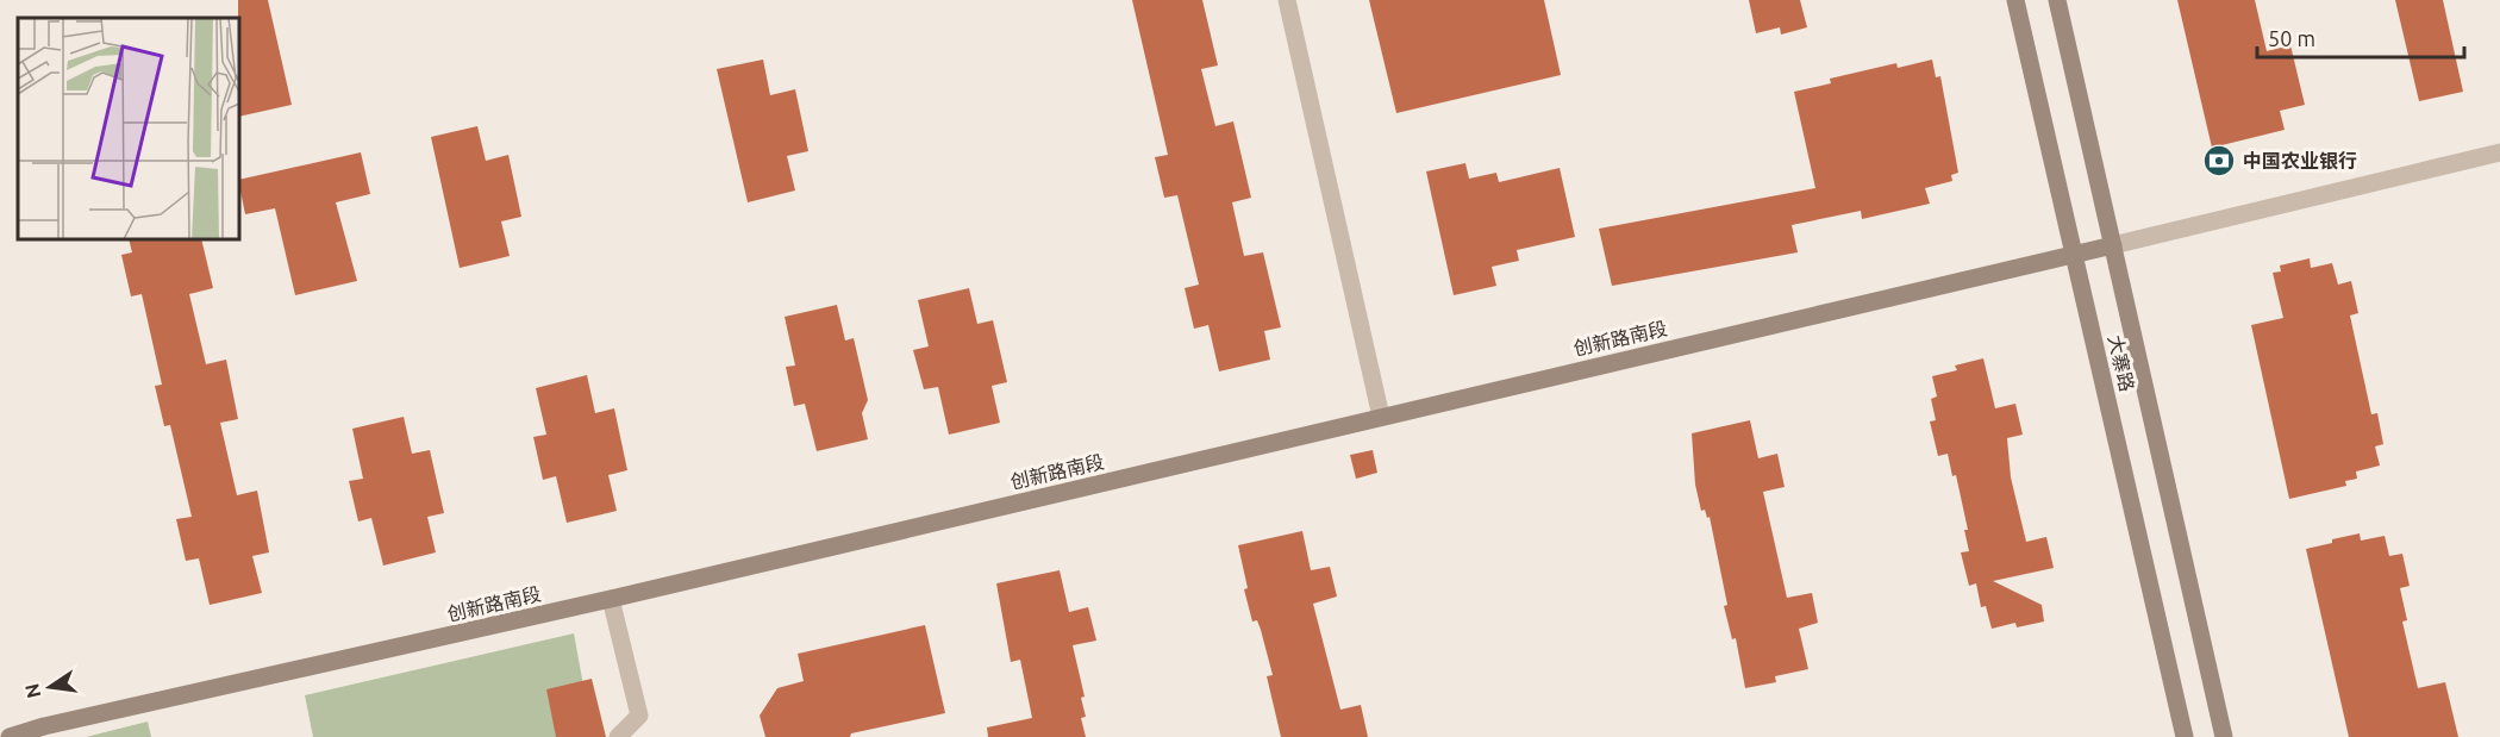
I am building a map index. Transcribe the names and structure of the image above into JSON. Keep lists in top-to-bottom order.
{
  "streets": {
    "street": ["创新路南段", "大寨路"]
  },
  "crossings": [
    ["创新路南段", "大寨路"]
  ],
  "places": {
    "bank": ["中国农业银行"]
  },
  "scale_bar": "50 m",
  "north": "left"
}
